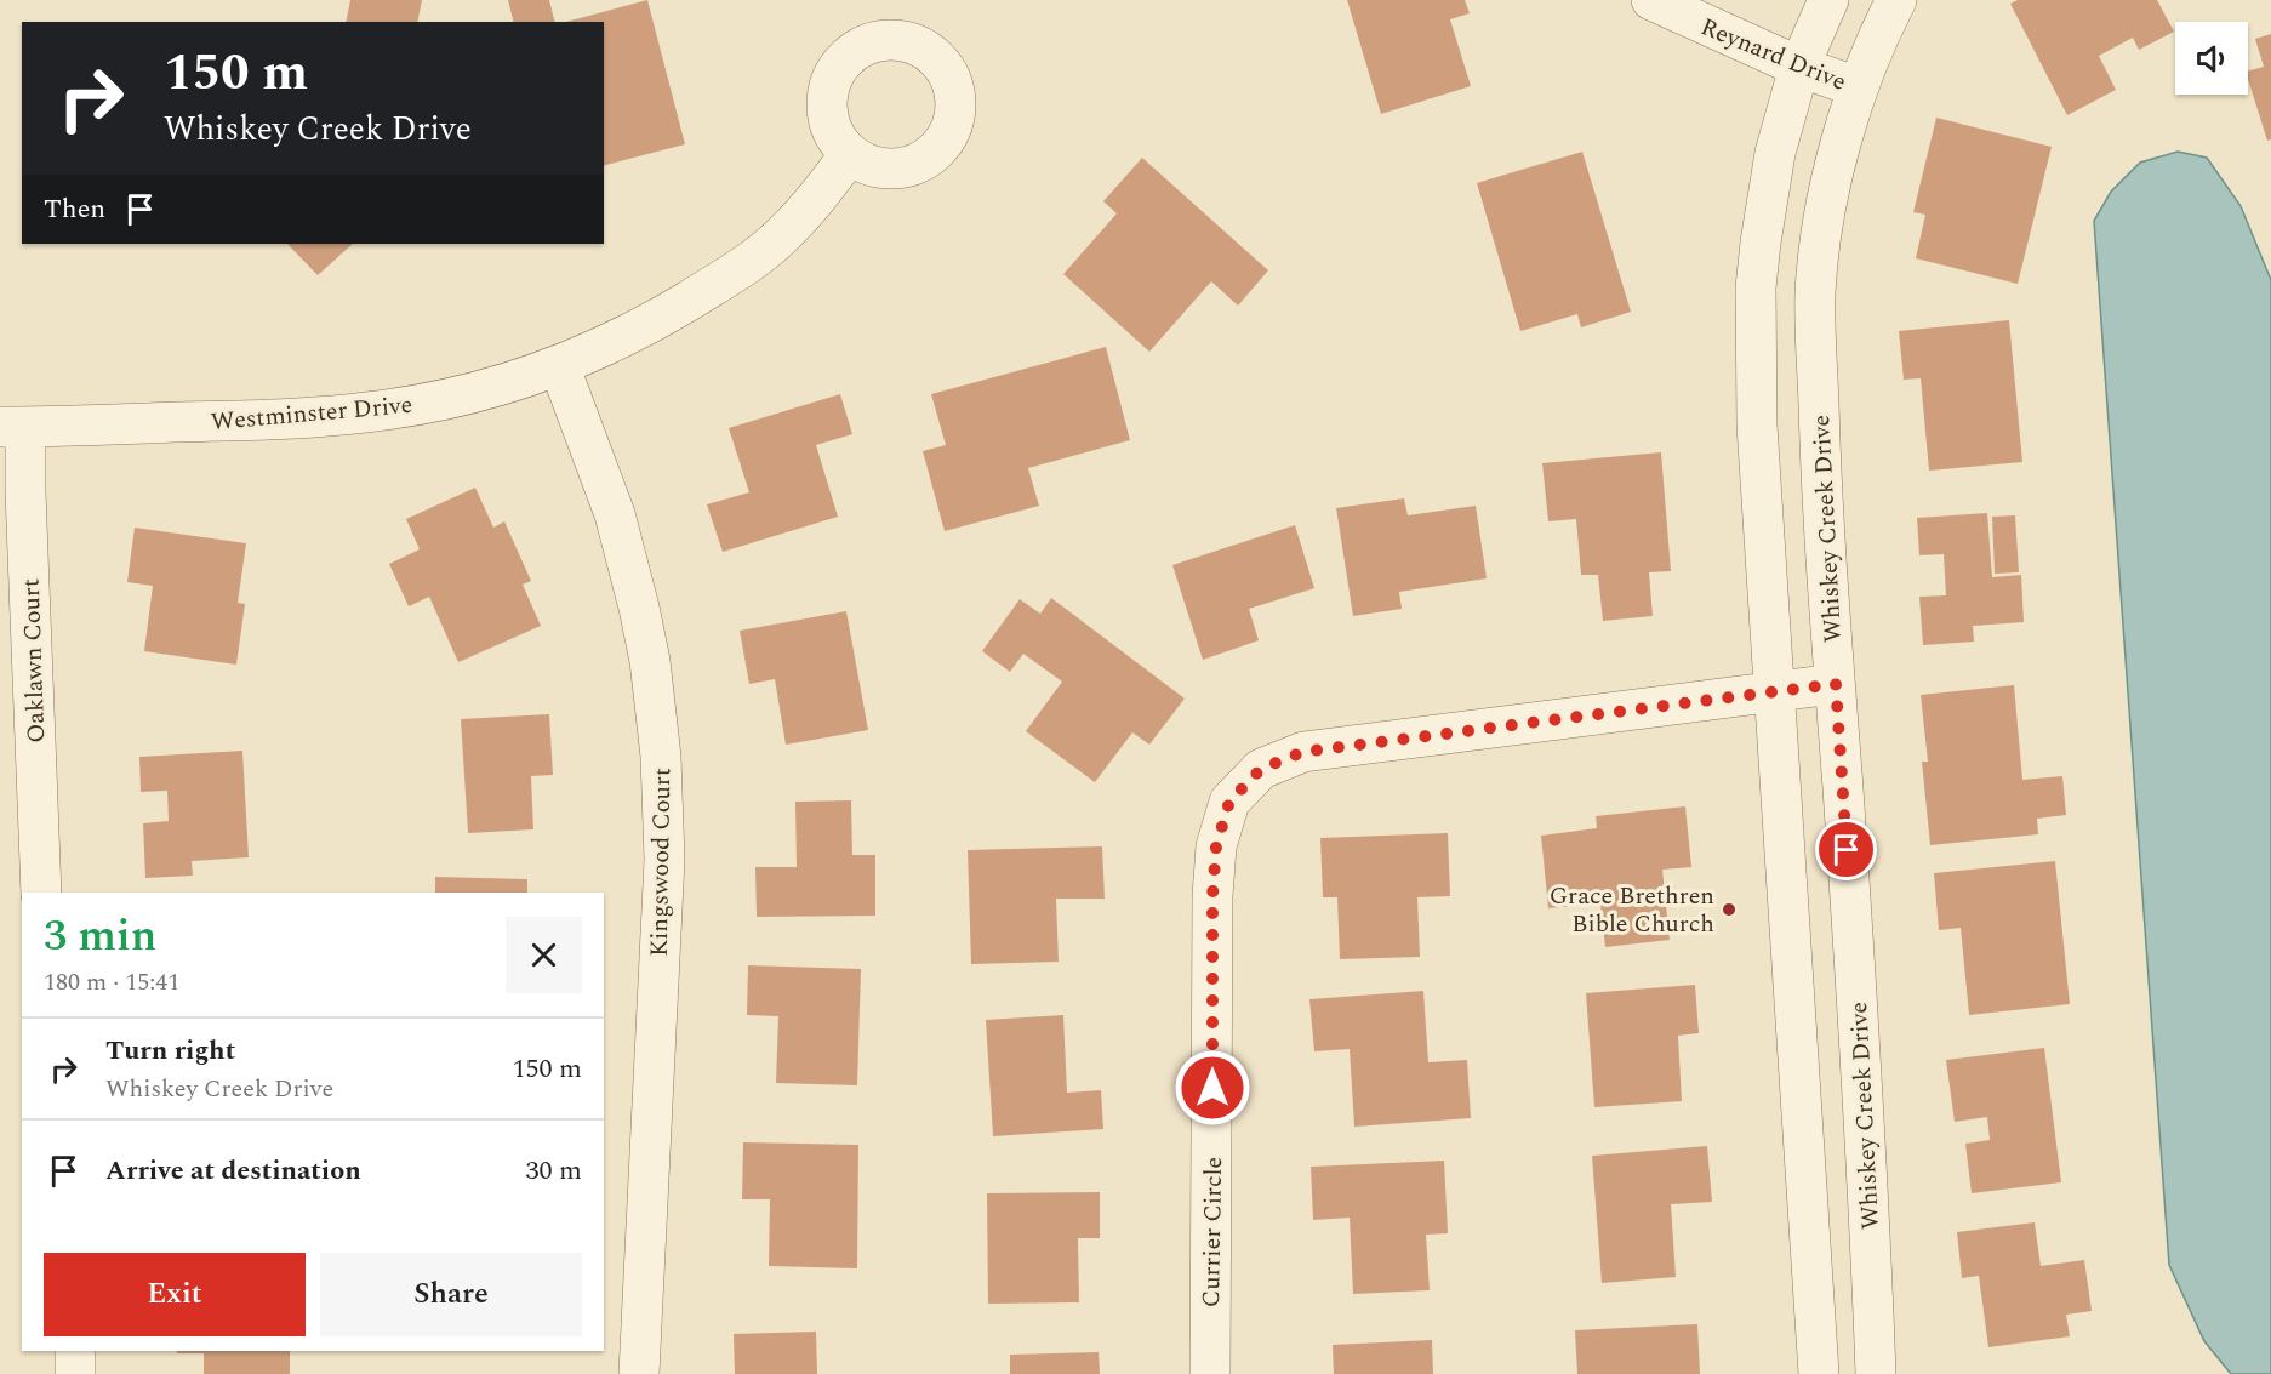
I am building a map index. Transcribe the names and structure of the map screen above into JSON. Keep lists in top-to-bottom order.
{
  "streets": {
    "street": [
      "Reynard Drive",
      "Westminster Drive",
      "Whiskey Creek Drive",
      "Oaklawn Court",
      "Kingswood Court",
      "Currier Circle"
    ]
  },
  "crossings": [
    ["Reynard Drive", "Whiskey Creek Drive"],
    ["Westminster Drive", "Oaklawn Court"],
    ["Westminster Drive", "Kingswood Court"],
    ["Whiskey Creek Drive", "Currier Circle"]
  ],
  "places": ["Grace Brethren Bible Church"],
  "page": {
    "turn": ["150 m", "Whiskey Creek Drive"],
    "then": "Then",
    "heading": ["3 min", "180 m · 15:41"],
    "list": [
      {
        "name": "Turn right",
        "note": "Whiskey Creek Drive",
        "value": "150 m"
      },
      {
        "name": "Arrive at destination",
        "value": "30 m"
      }
    ],
    "buttons": ["Exit", "Share"]
  }
}
